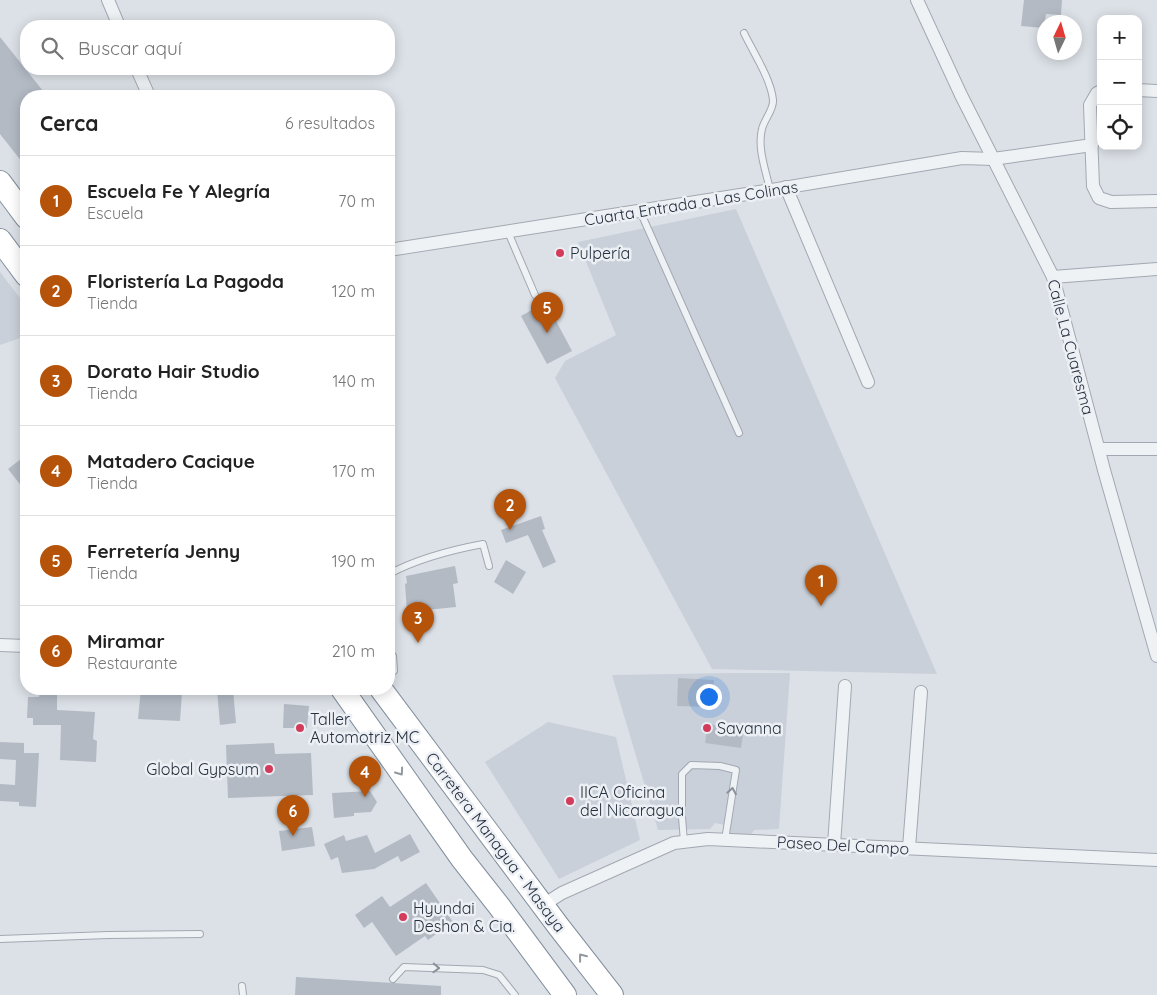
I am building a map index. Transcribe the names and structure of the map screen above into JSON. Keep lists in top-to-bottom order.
{
  "streets": {
    "highway": ["Carretera Managua - Masaya"],
    "street": ["Cuarta Entrada a Las Colinas", "Calle La Cuaresma", "Paseo Del Campo"]
  },
  "crossings": [
    ["Cuarta Entrada a Las Colinas", "Calle La Cuaresma"],
    ["Carretera Managua - Masaya", "Paseo Del Campo"]
  ],
  "places": [
    "Pulpería",
    "Taller Automotriz MC",
    "Savanna",
    "Global Gypsum",
    "IICA Oficina del Nicaragua",
    "Hyundai Deshon & Cia."
  ],
  "north": "top",
  "page": {
    "map_buttons": ["+", "−"],
    "search": "Buscar aquí",
    "heading": ["Cerca", "6 resultados"],
    "list": [
      {
        "mark": "1",
        "name": "Escuela Fe Y Alegría",
        "note": "Escuela",
        "value": "70 m"
      },
      {
        "mark": "2",
        "name": "Floristería La Pagoda",
        "note": "Tienda",
        "value": "120 m"
      },
      {
        "mark": "3",
        "name": "Dorato Hair Studio",
        "note": "Tienda",
        "value": "140 m"
      },
      {
        "mark": "4",
        "name": "Matadero Cacique",
        "note": "Tienda",
        "value": "170 m"
      },
      {
        "mark": "5",
        "name": "Ferretería Jenny",
        "note": "Tienda",
        "value": "190 m"
      },
      {
        "mark": "6",
        "name": "Miramar",
        "note": "Restaurante",
        "value": "210 m"
      }
    ],
    "pins": [
      "5",
      "2",
      "1",
      "3",
      "4",
      "6"
    ]
  }
}
